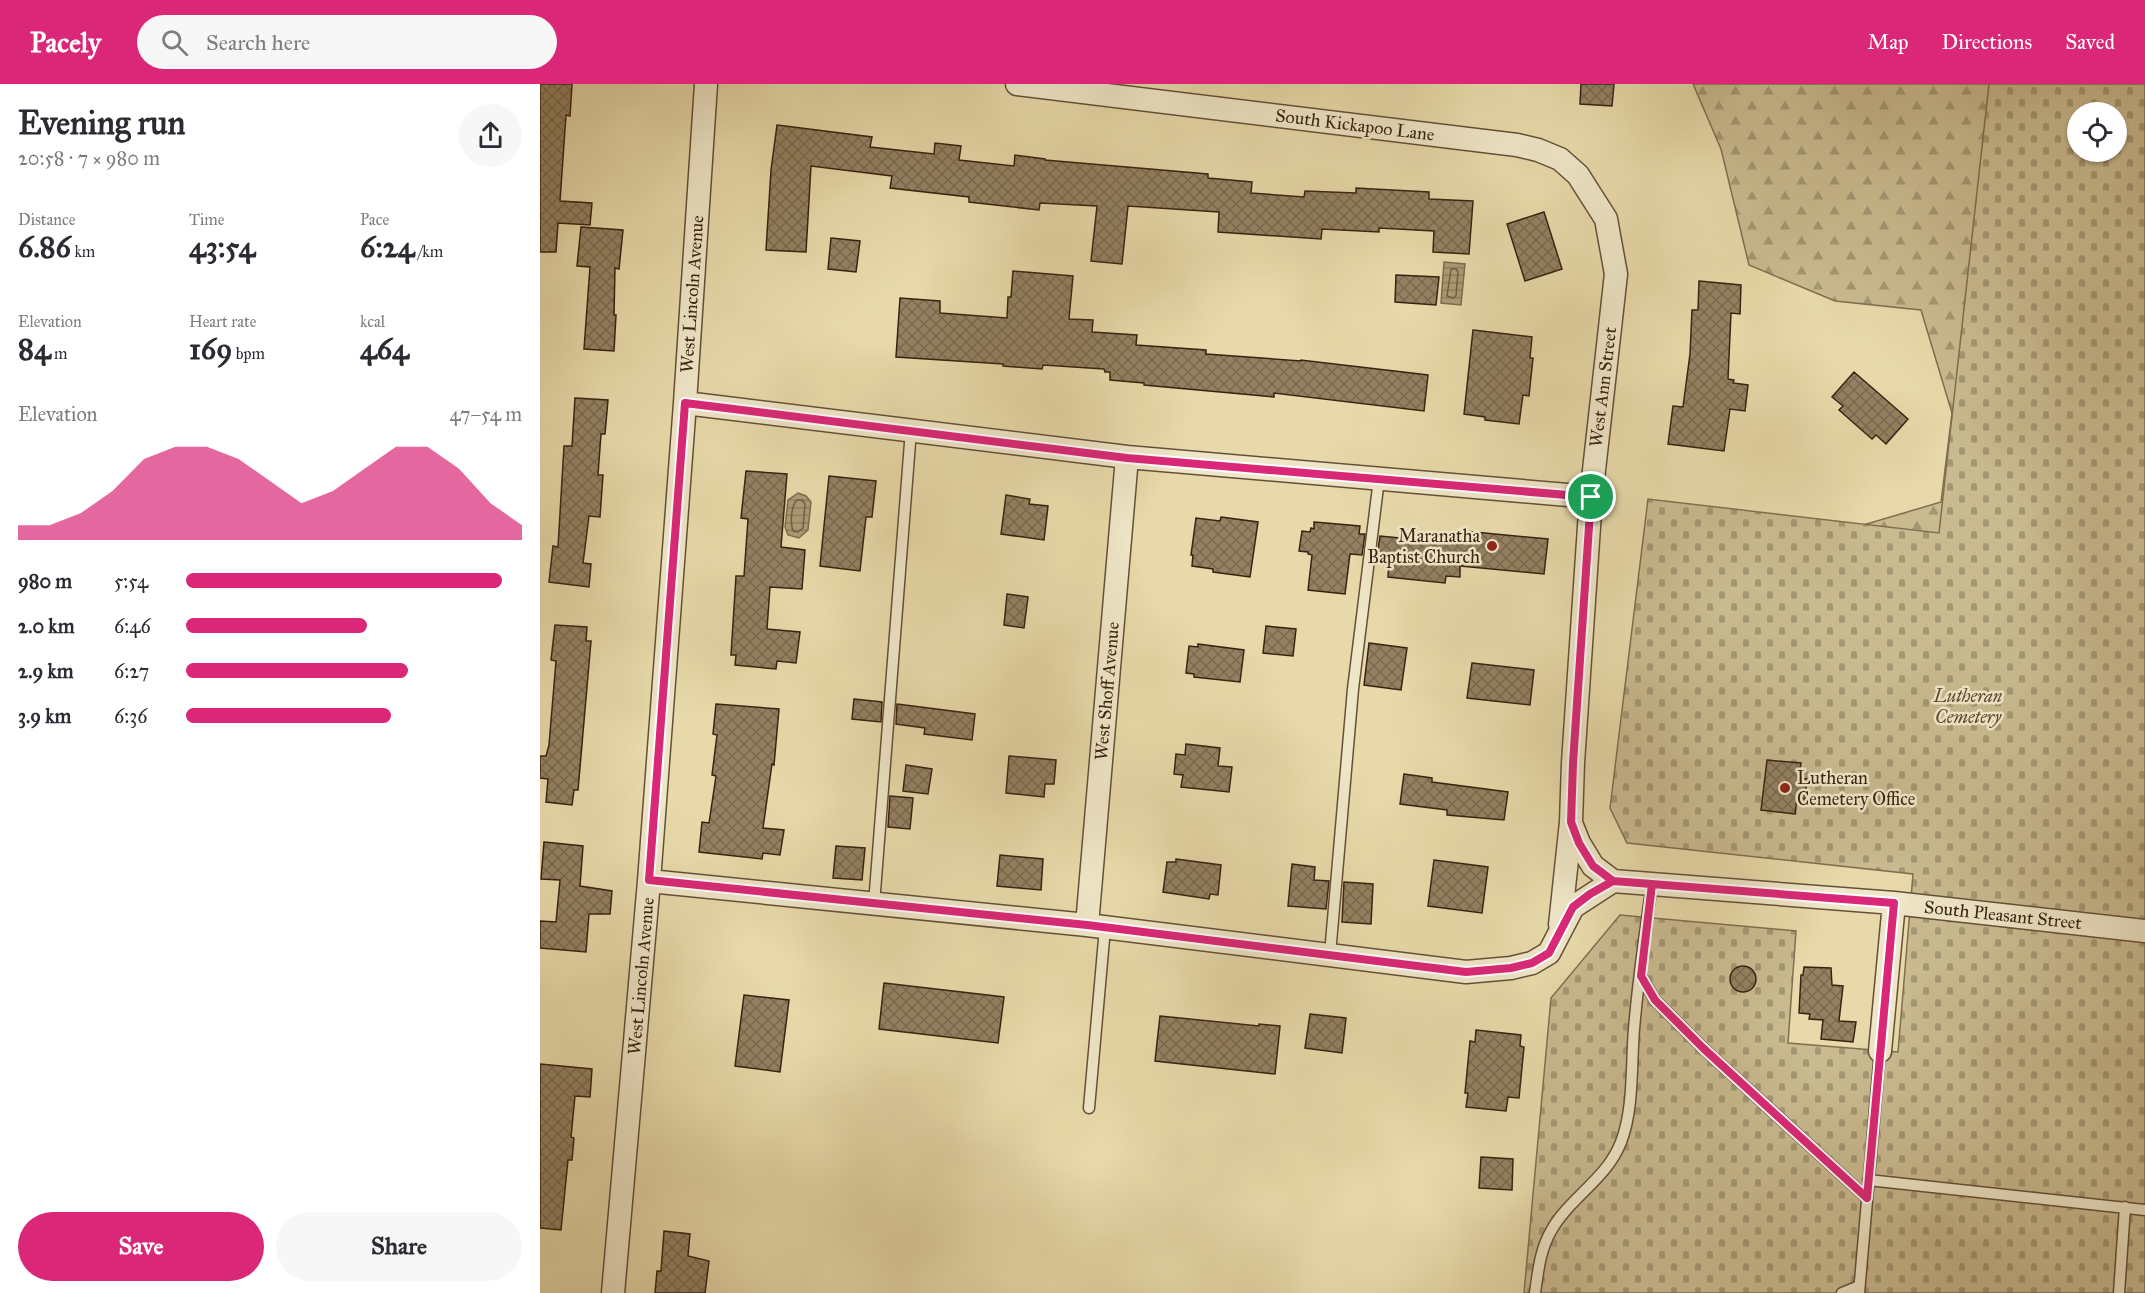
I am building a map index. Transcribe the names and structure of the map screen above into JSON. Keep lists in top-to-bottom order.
{
  "streets": {
    "street": [
      "South Kickapoo Lane",
      "West Lincoln Avenue",
      "West Ann Street",
      "West Shoff Avenue",
      "South Pleasant Street"
    ]
  },
  "crossings": [
    ["South Kickapoo Lane", "West Ann Street"]
  ],
  "parks": ["Lutheran Cemetery"],
  "places": ["Maranatha Baptist Church", "Lutheran Cemetery Office"],
  "page": {
    "header": "Pacely",
    "search": "Search here",
    "nav": ["Map", "Directions", "Saved"],
    "heading": ["Evening run", "20:58 · 7 × 980 m"],
    "stats": [
      ["Distance", "6.86 km"],
      ["Time", "43:54"],
      ["Pace", "6:24 /km"],
      ["Elevation", "84 m"],
      ["Heart rate", "169 bpm"],
      ["kcal", "464"]
    ],
    "chart": ["Elevation", "47–54 m"],
    "list": [
      {
        "name": "980 m",
        "note": "5:54"
      },
      {
        "name": "2.0 km",
        "note": "6:46"
      },
      {
        "name": "2.9 km",
        "note": "6:27"
      },
      {
        "name": "3.9 km",
        "note": "6:36"
      }
    ],
    "buttons": ["Save", "Share"]
  }
}
